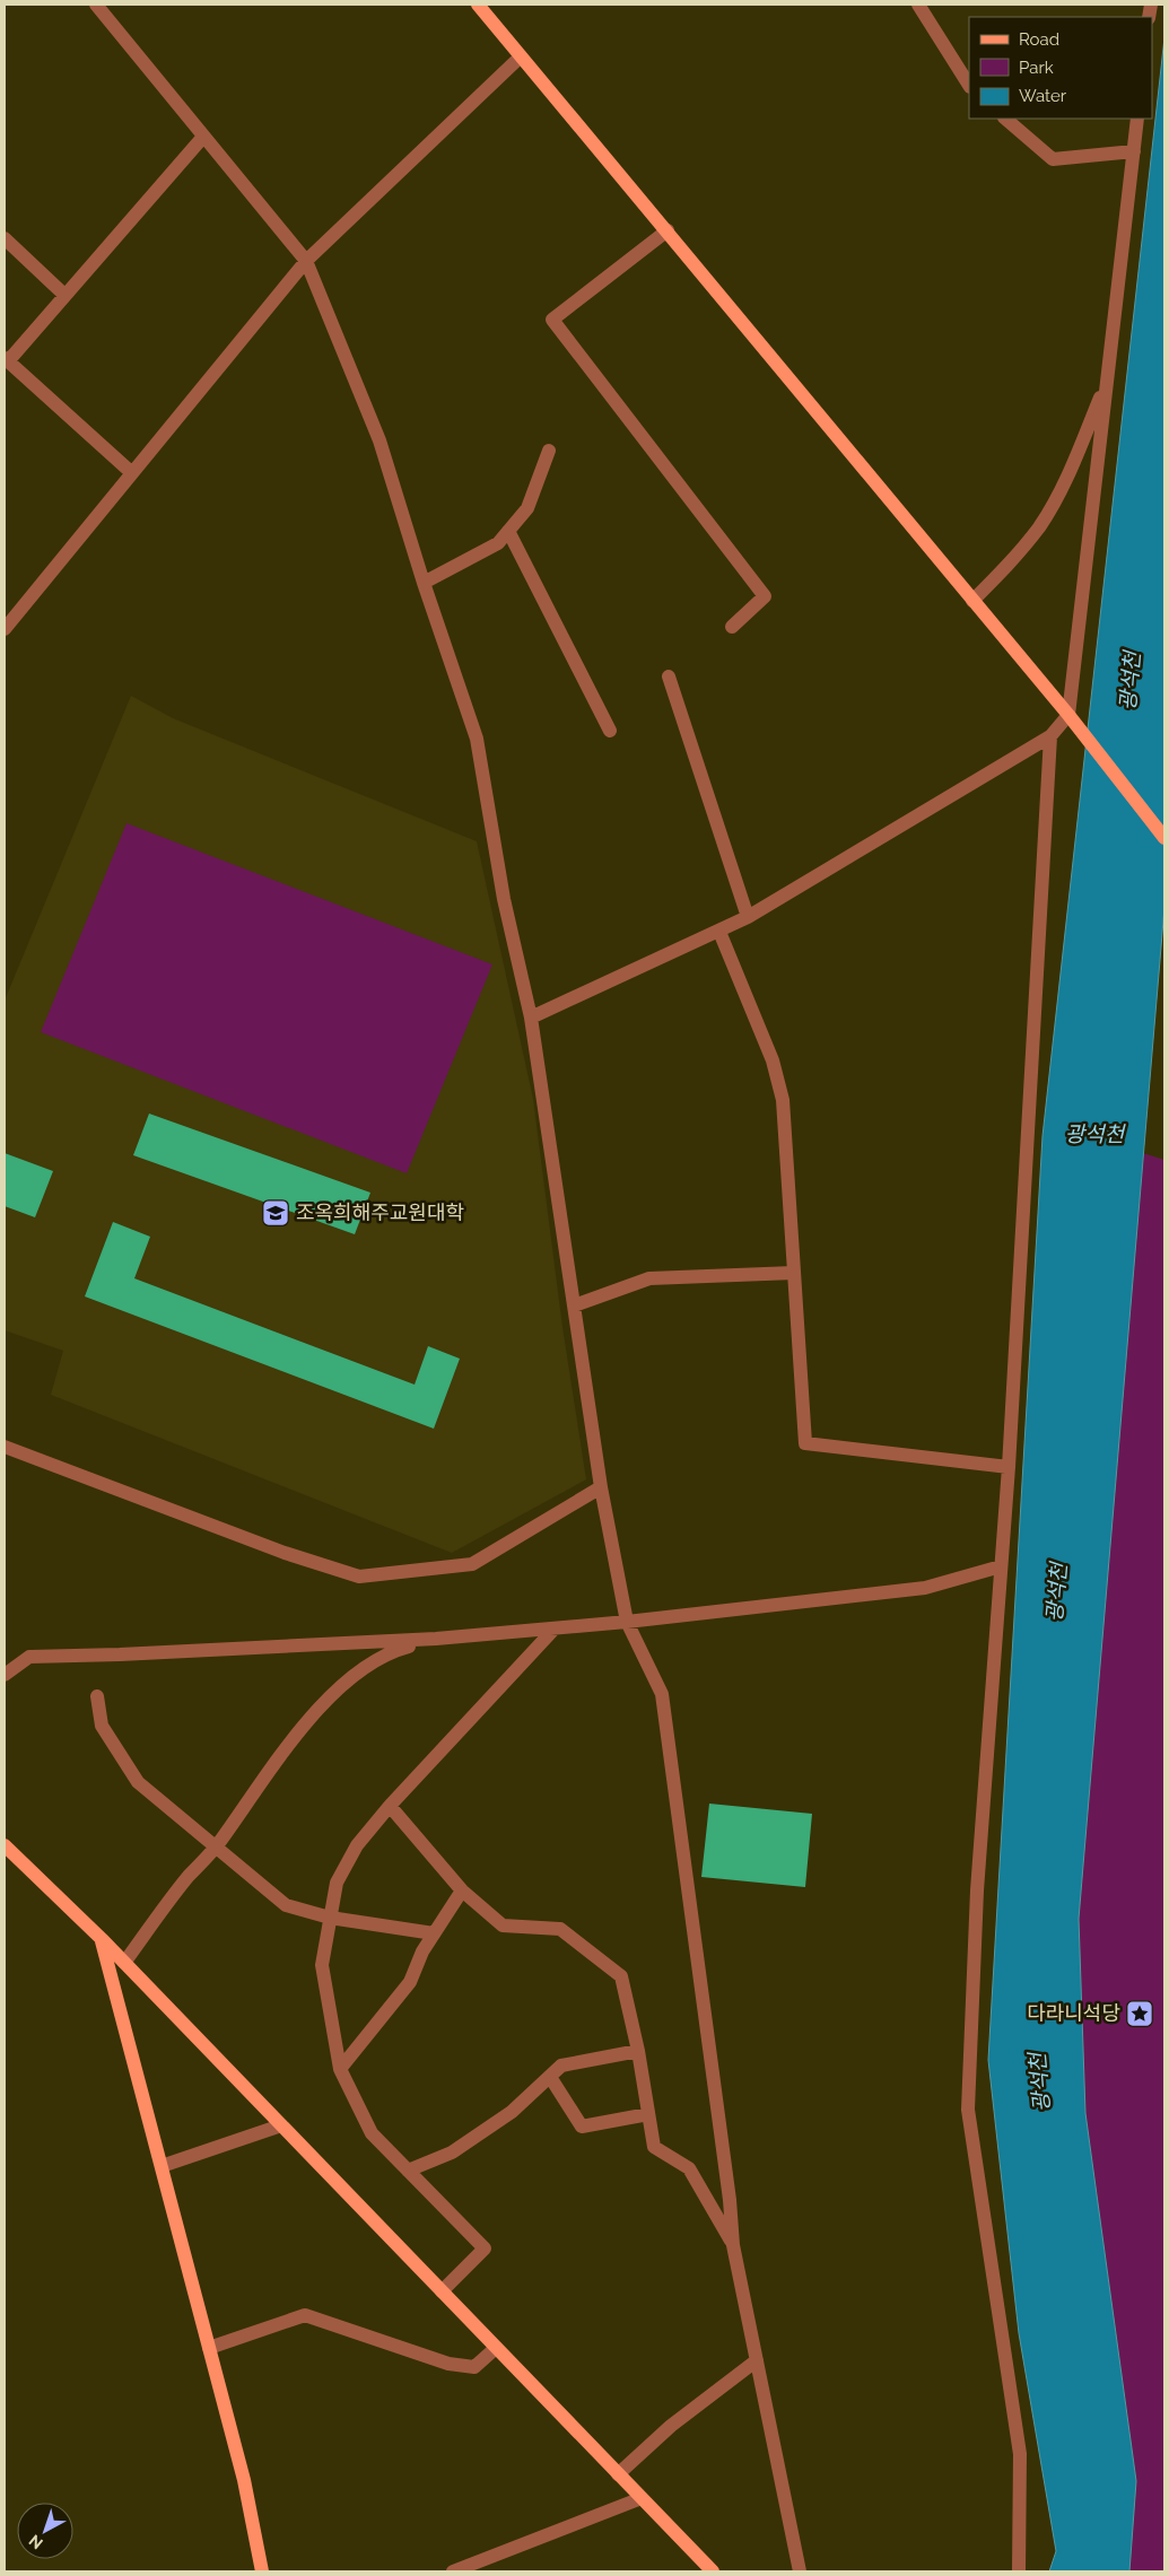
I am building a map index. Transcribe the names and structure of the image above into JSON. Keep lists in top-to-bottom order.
{
  "water": ["광석천"],
  "places": {
    "school or university": ["조옥희해주교원대학"],
    "place": ["다라니석당"]
  },
  "legend": ["Road", "Park", "Water"],
  "north": "bottom left"
}
